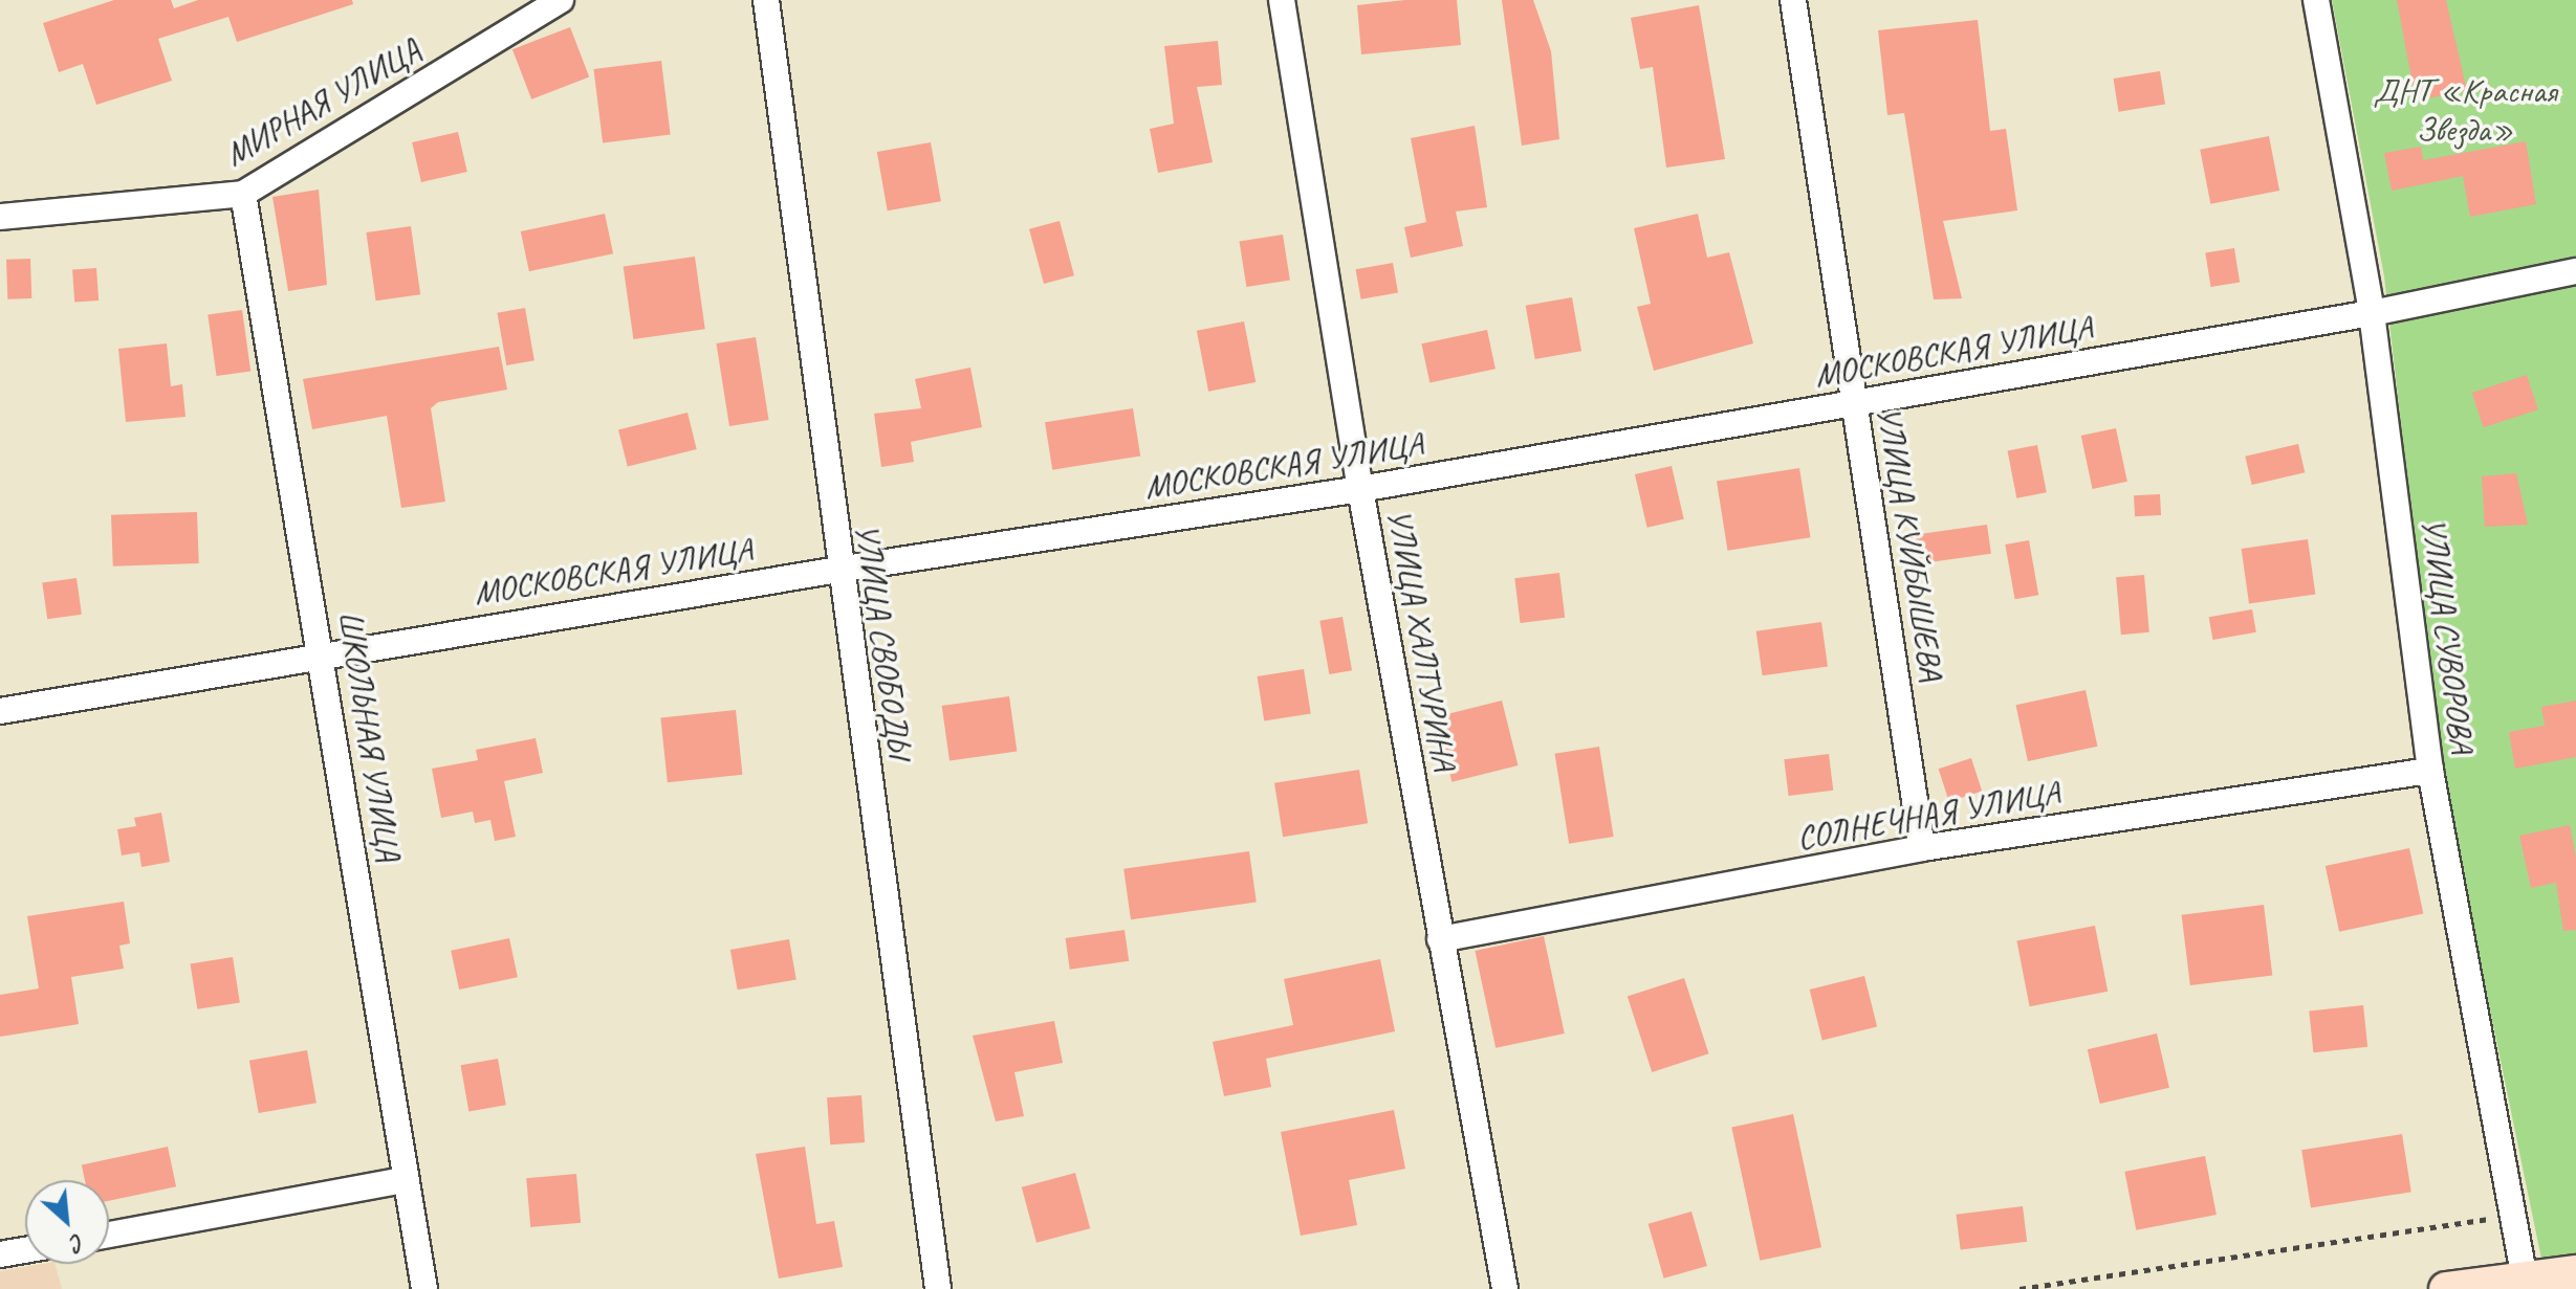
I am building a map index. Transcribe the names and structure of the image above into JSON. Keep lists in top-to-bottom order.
{
  "streets": {
    "street": [
      "МИРНАЯ УЛИЦА",
      "МОСКОВСКАЯ УЛИЦА",
      "УЛИЦА КУЙБЫШЕВА",
      "УЛИЦА СУВОРОВА",
      "УЛИЦА ХАЛТУРИНА",
      "УЛИЦА СВОБОДЫ",
      "ШКОЛЬНАЯ УЛИЦА",
      "СОЛНЕЧНАЯ УЛИЦА"
    ]
  },
  "crossings": [
    ["МИРНАЯ УЛИЦА", "ШКОЛЬНАЯ УЛИЦА"],
    ["МОСКОВСКАЯ УЛИЦА", "УЛИЦА КУЙБЫШЕВА"],
    ["МОСКОВСКАЯ УЛИЦА", "УЛИЦА СУВОРОВА"],
    ["МОСКОВСКАЯ УЛИЦА", "УЛИЦА ХАЛТУРИНА"],
    ["МОСКОВСКАЯ УЛИЦА", "УЛИЦА СВОБОДЫ"],
    ["МОСКОВСКАЯ УЛИЦА", "ШКОЛЬНАЯ УЛИЦА"],
    ["УЛИЦА КУЙБЫШЕВА", "СОЛНЕЧНАЯ УЛИЦА"],
    ["УЛИЦА СУВОРОВА", "СОЛНЕЧНАЯ УЛИЦА"],
    ["УЛИЦА ХАЛТУРИНА", "СОЛНЕЧНАЯ УЛИЦА"]
  ],
  "parks": ["ДНТ «Красная Звезда»"],
  "north": "bottom right"
}
